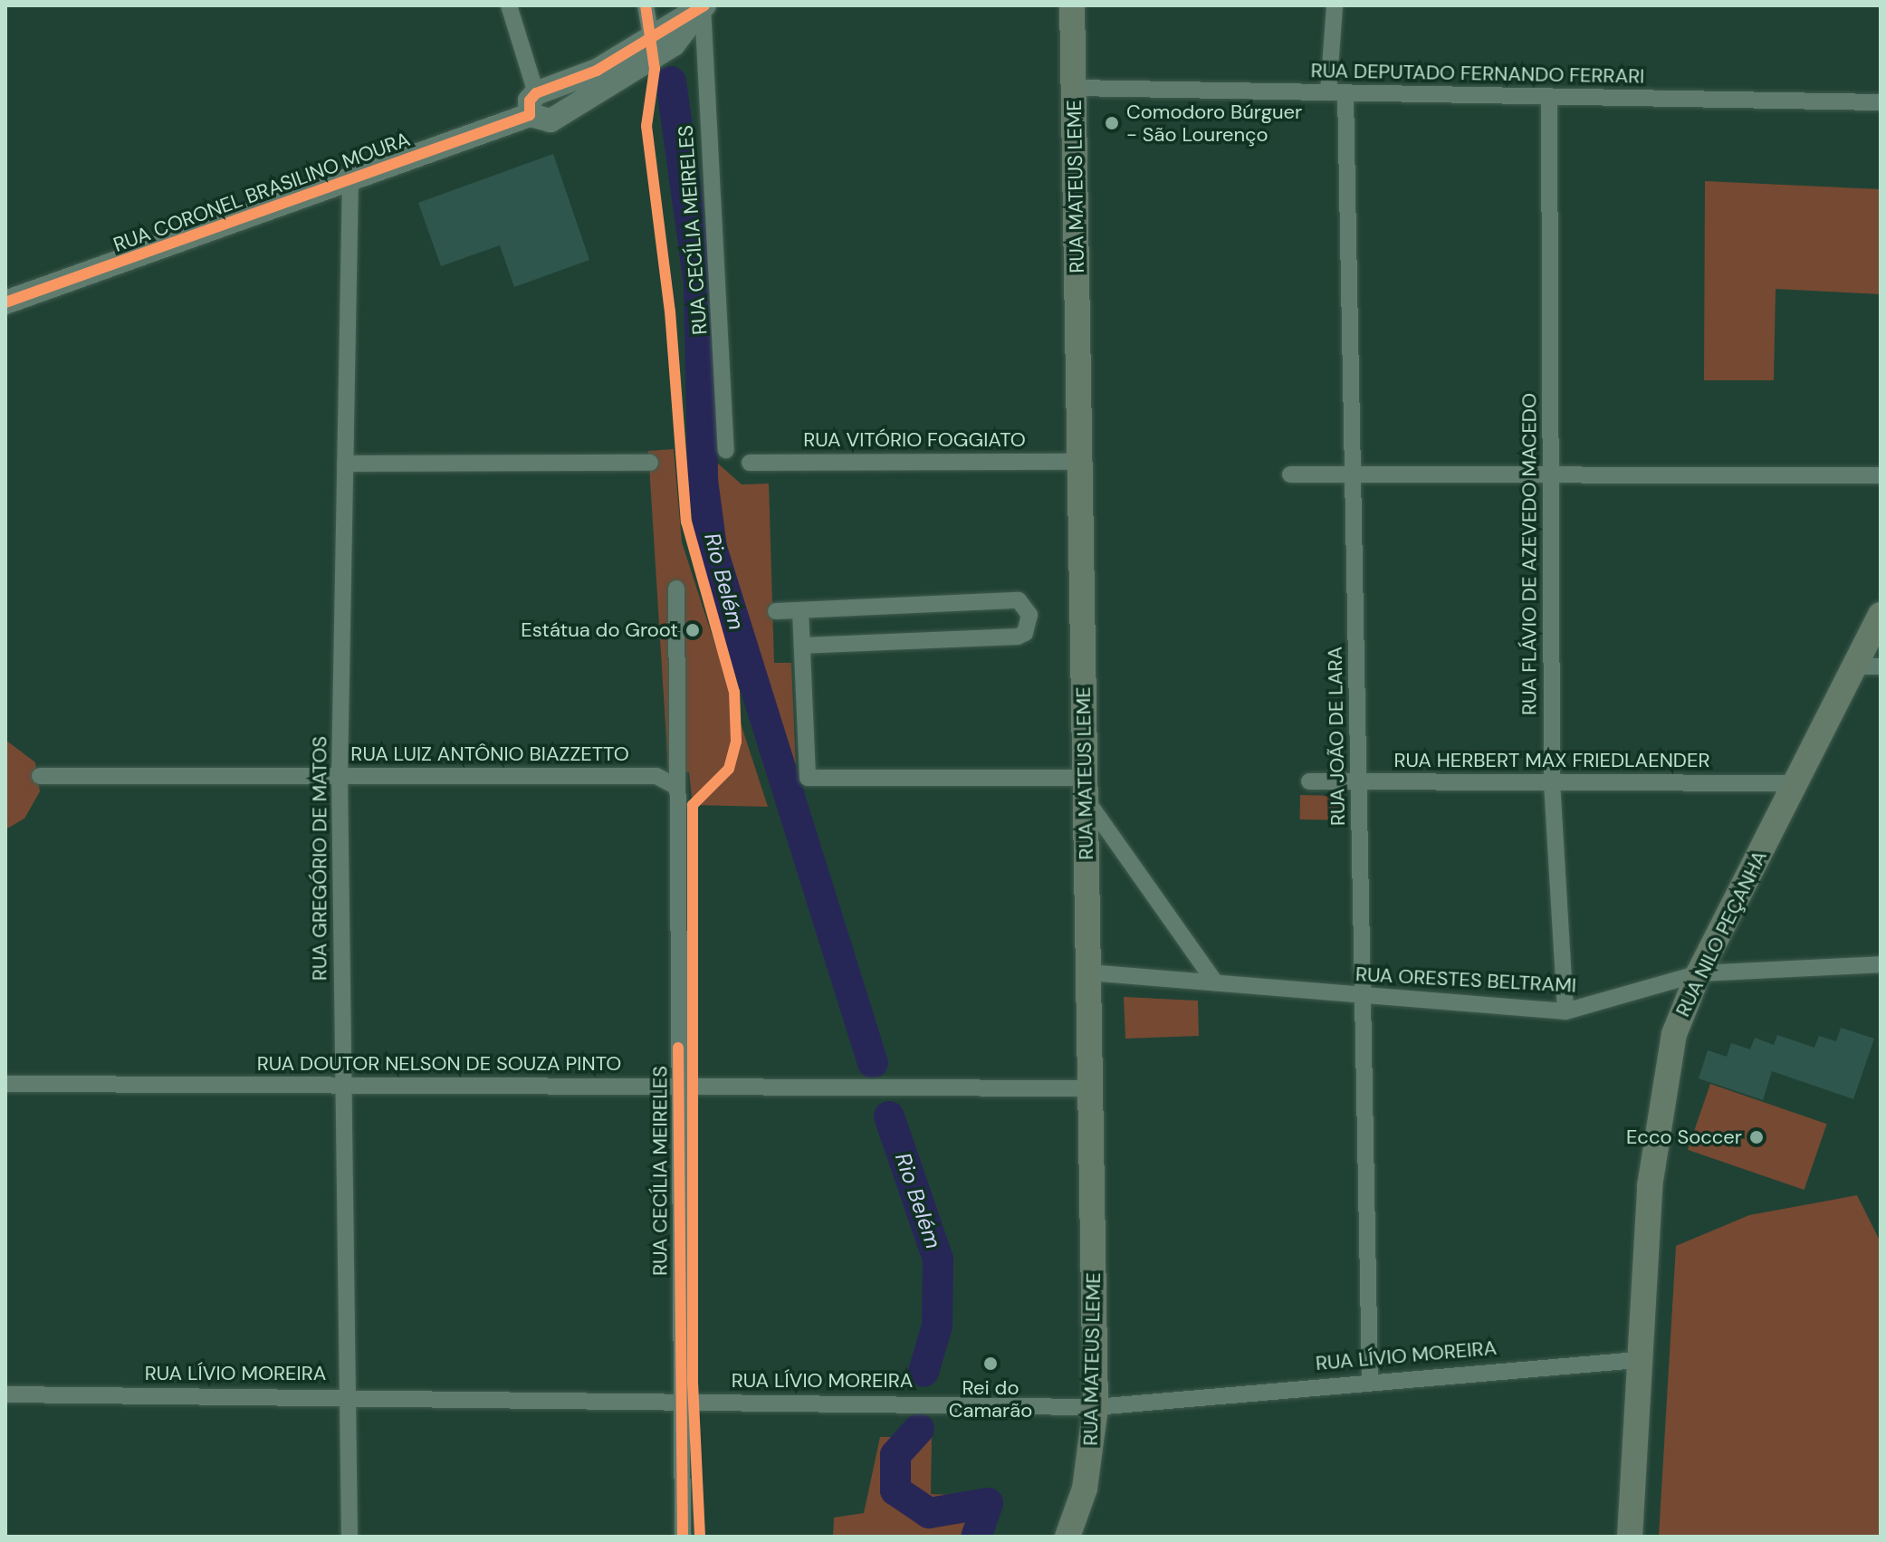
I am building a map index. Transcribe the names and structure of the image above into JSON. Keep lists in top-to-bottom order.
{
  "streets": {
    "main road": ["RUA MATEUS LEME", "RUA NILO PEÇANHA"],
    "street": [
      "RUA DEPUTADO FERNANDO FERRARI",
      "RUA CORONEL BRASILINO MOURA",
      "RUA CECÍLIA MEIRELES",
      "RUA VITÓRIO FOGGIATO",
      "RUA FLÁVIO DE AZEVEDO MACEDO",
      "RUA JOÃO DE LARA",
      "RUA LUIZ ANTÔNIO BIAZZETTO",
      "RUA HERBERT MAX FRIEDLAENDER",
      "RUA GREGÓRIO DE MATOS",
      "RUA ORESTES BELTRAMI",
      "RUA DOUTOR NELSON DE SOUZA PINTO",
      "RUA LÍVIO MOREIRA"
    ]
  },
  "crossings": [
    ["RUA DEPUTADO FERNANDO FERRARI", "RUA MATEUS LEME"],
    ["RUA DEPUTADO FERNANDO FERRARI", "RUA FLÁVIO DE AZEVEDO MACEDO"],
    ["RUA DEPUTADO FERNANDO FERRARI", "RUA JOÃO DE LARA"],
    ["RUA MATEUS LEME", "RUA VITÓRIO FOGGIATO"],
    ["RUA MATEUS LEME", "RUA ORESTES BELTRAMI"],
    ["RUA MATEUS LEME", "RUA DOUTOR NELSON DE SOUZA PINTO"],
    ["RUA MATEUS LEME", "RUA LÍVIO MOREIRA"],
    ["RUA CORONEL BRASILINO MOURA", "RUA CECÍLIA MEIRELES"],
    ["RUA CORONEL BRASILINO MOURA", "RUA GREGÓRIO DE MATOS"],
    ["RUA CECÍLIA MEIRELES", "RUA LUIZ ANTÔNIO BIAZZETTO"],
    ["RUA CECÍLIA MEIRELES", "RUA DOUTOR NELSON DE SOUZA PINTO"],
    ["RUA CECÍLIA MEIRELES", "RUA LÍVIO MOREIRA"],
    ["RUA FLÁVIO DE AZEVEDO MACEDO", "RUA HERBERT MAX FRIEDLAENDER"],
    ["RUA FLÁVIO DE AZEVEDO MACEDO", "RUA ORESTES BELTRAMI"],
    ["RUA JOÃO DE LARA", "RUA HERBERT MAX FRIEDLAENDER"],
    ["RUA JOÃO DE LARA", "RUA ORESTES BELTRAMI"],
    ["RUA JOÃO DE LARA", "RUA LÍVIO MOREIRA"],
    ["RUA LUIZ ANTÔNIO BIAZZETTO", "RUA GREGÓRIO DE MATOS"],
    ["RUA HERBERT MAX FRIEDLAENDER", "RUA NILO PEÇANHA"],
    ["RUA GREGÓRIO DE MATOS", "RUA DOUTOR NELSON DE SOUZA PINTO"],
    ["RUA GREGÓRIO DE MATOS", "RUA LÍVIO MOREIRA"],
    ["RUA NILO PEÇANHA", "RUA ORESTES BELTRAMI"],
    ["RUA NILO PEÇANHA", "RUA LÍVIO MOREIRA"]
  ],
  "water": ["Rio Belém"],
  "places": [
    "Comodoro Búrguer - São Lourenço",
    "Estátua do Groot",
    "Ecco Soccer",
    "Rei do Camarão"
  ]
}
